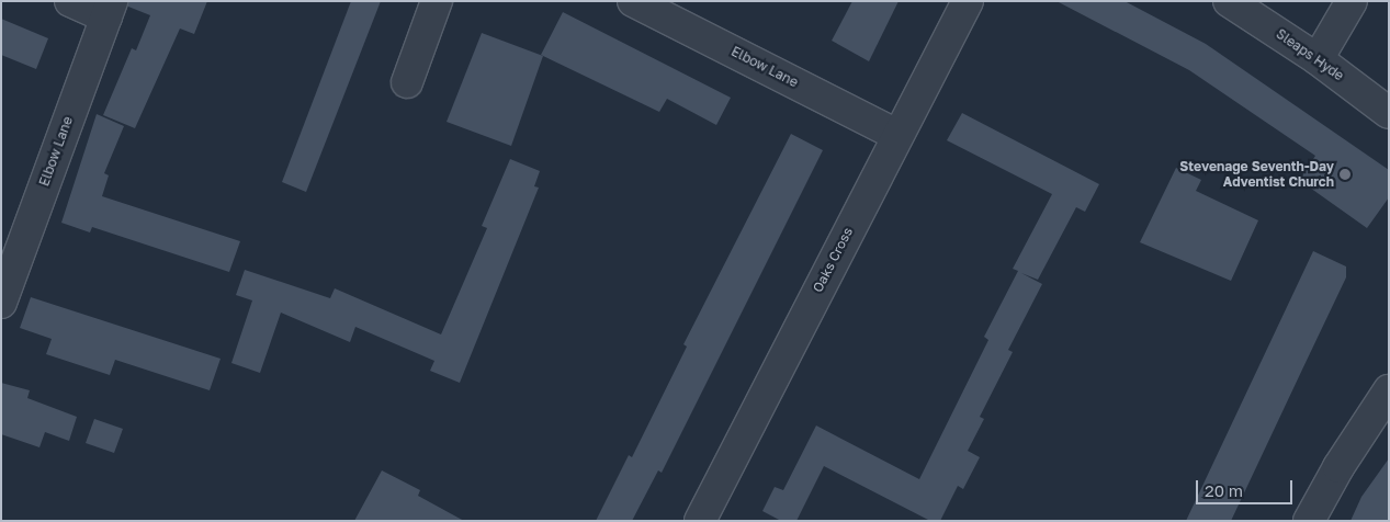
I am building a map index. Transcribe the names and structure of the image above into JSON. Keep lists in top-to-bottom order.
{
  "streets": {
    "street": ["Sleaps Hyde", "Elbow Lane", "Oaks Cross"]
  },
  "crossings": [
    ["Elbow Lane", "Oaks Cross"]
  ],
  "places": ["Stevenage Seventh-Day Adventist Church"],
  "scale_bar": "20 m"
}
